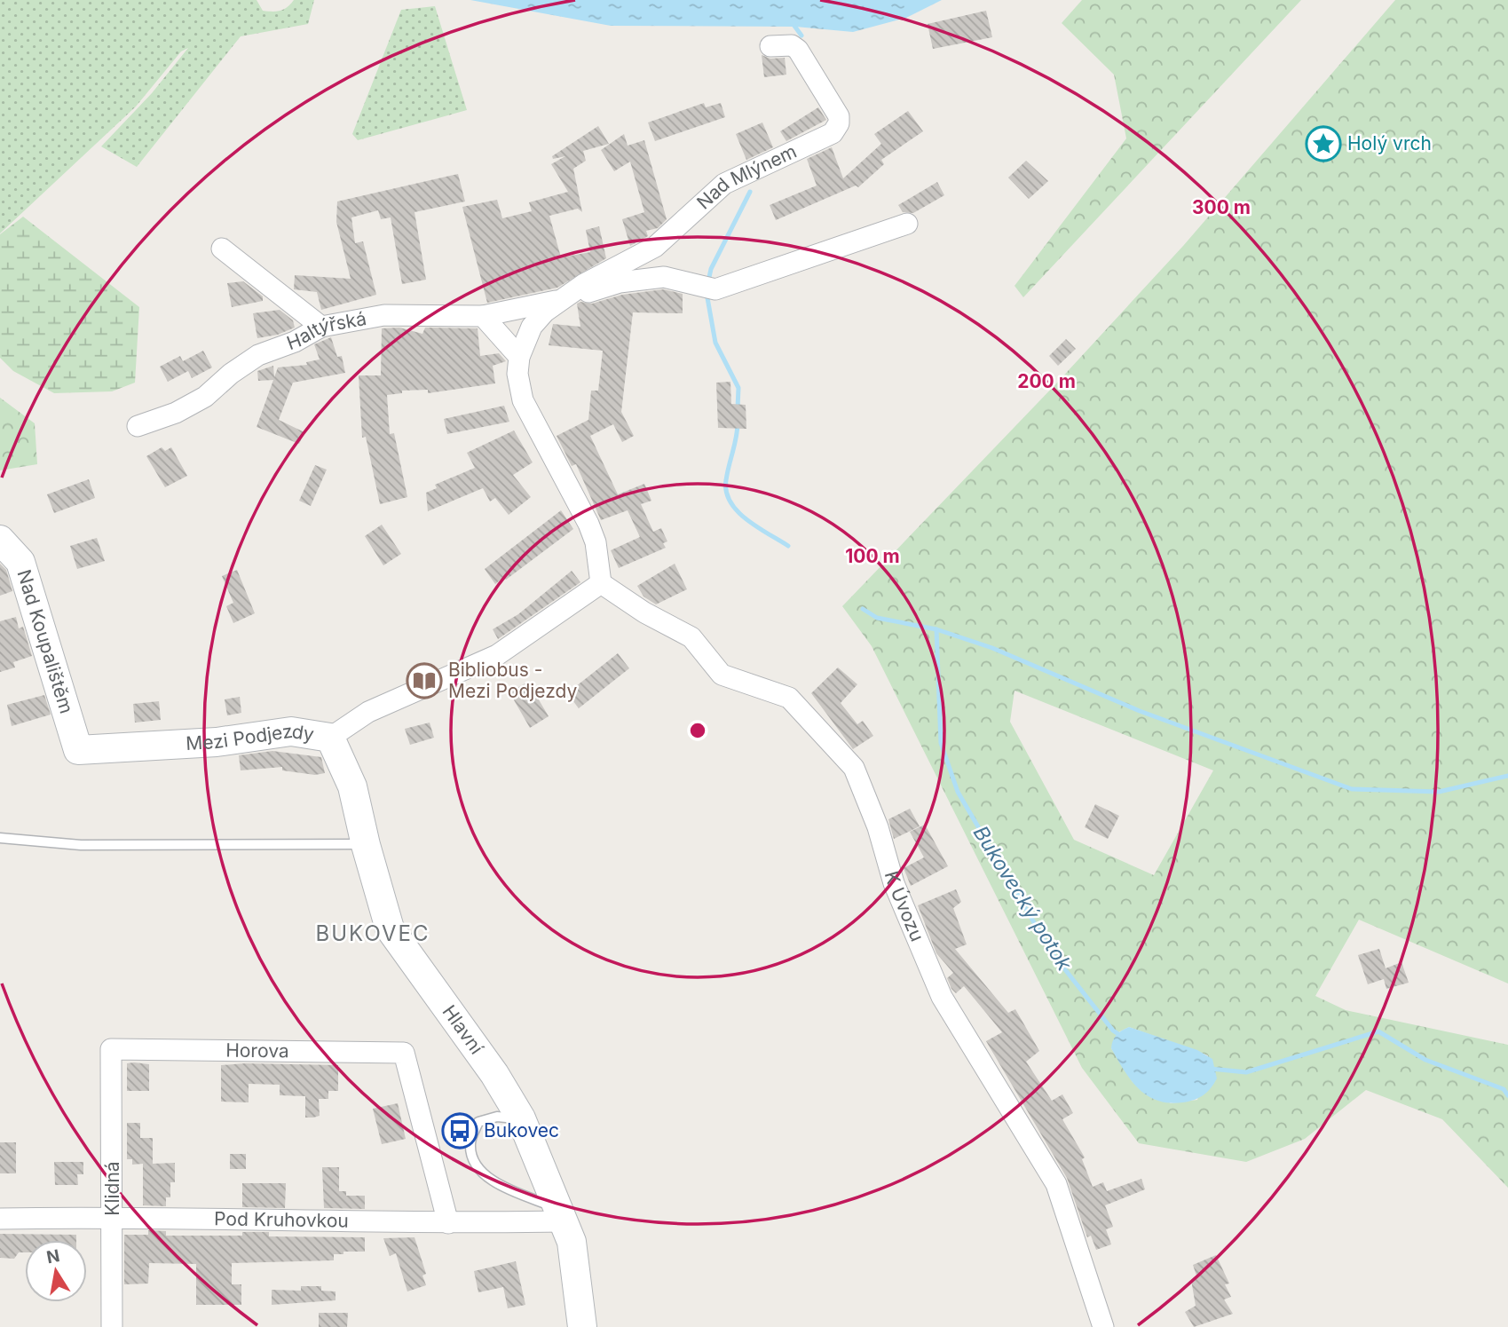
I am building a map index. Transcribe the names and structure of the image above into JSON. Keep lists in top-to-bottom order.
{
  "streets": {
    "street": [
      "Nad Mlýnem",
      "Haltýřská",
      "Nad Koupalištěm",
      "Mezi Podjezdy",
      "K Úvozu",
      "Hlavní",
      "Horova",
      "Klidná",
      "Pod Kruhovkou"
    ]
  },
  "crossings": [
    ["Nad Mlýnem", "Haltýřská"],
    ["Nad Koupalištěm", "Mezi Podjezdy"],
    ["Mezi Podjezdy", "K Úvozu"],
    ["Mezi Podjezdy", "Hlavní"],
    ["Hlavní", "Pod Kruhovkou"],
    ["Horova", "Klidná"],
    ["Horova", "Pod Kruhovkou"],
    ["Klidná", "Pod Kruhovkou"]
  ],
  "districts": ["BUKOVEC"],
  "water": ["Bukovecký potok"],
  "places": {
    "place": ["Holý vrch"],
    "library": ["Bibliobus - Mezi Podjezdy"],
    "bus stop": ["Bukovec"]
  },
  "north": "top",
  "rings": ["300 m", "200 m", "100 m"]
}
